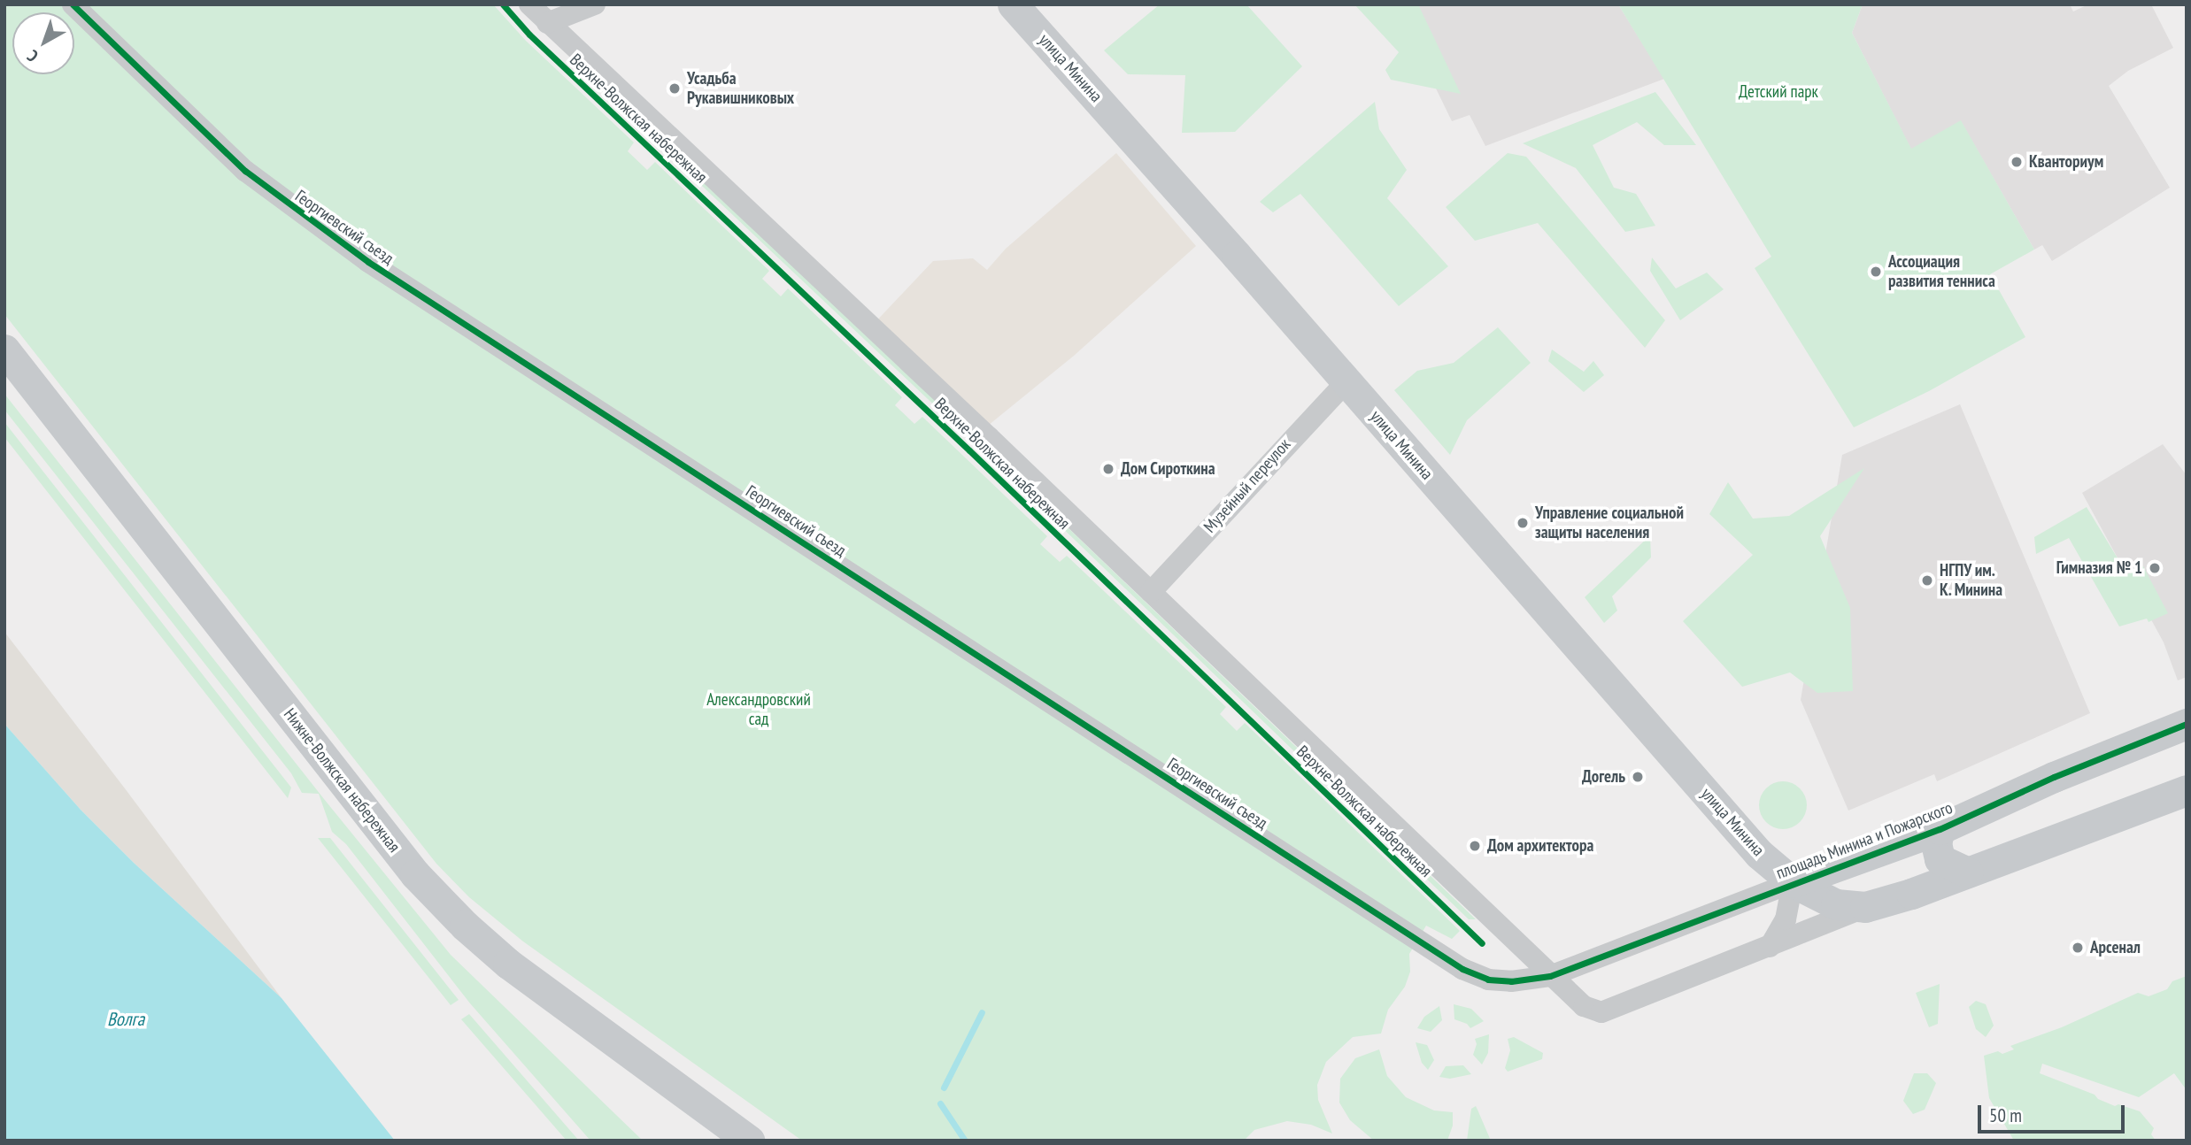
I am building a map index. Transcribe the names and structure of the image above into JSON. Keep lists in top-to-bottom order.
{
  "streets": {
    "street": [
      "улица Минина",
      "Верхне-Волжская набережная",
      "Георгиевский съезд",
      "Музейный переулок",
      "Нижне-Волжская набережная",
      "площадь Минина и Пожарского"
    ]
  },
  "crossings": [
    ["улица Минина", "Музейный переулок"],
    ["улица Минина", "площадь Минина и Пожарского"],
    ["Верхне-Волжская набережная", "Георгиевский съезд"],
    ["Верхне-Волжская набережная", "Музейный переулок"],
    ["Верхне-Волжская набережная", "площадь Минина и Пожарского"],
    ["Георгиевский съезд", "площадь Минина и Пожарского"]
  ],
  "water": ["Волга"],
  "parks": ["Детский парк", "Александровский сад"],
  "places": [
    "Усадьба Рукавишниковых",
    "Кванториум",
    "Ассоциация развития тенниса",
    "Дом Сироткина",
    "Управление социальной защиты населения",
    "Гимназия № 1",
    "НГПУ им. К. Минина",
    "Догель",
    "Дом архитектора",
    "Арсенал"
  ],
  "scale_bar": "50 m",
  "north": "bottom left"
}
